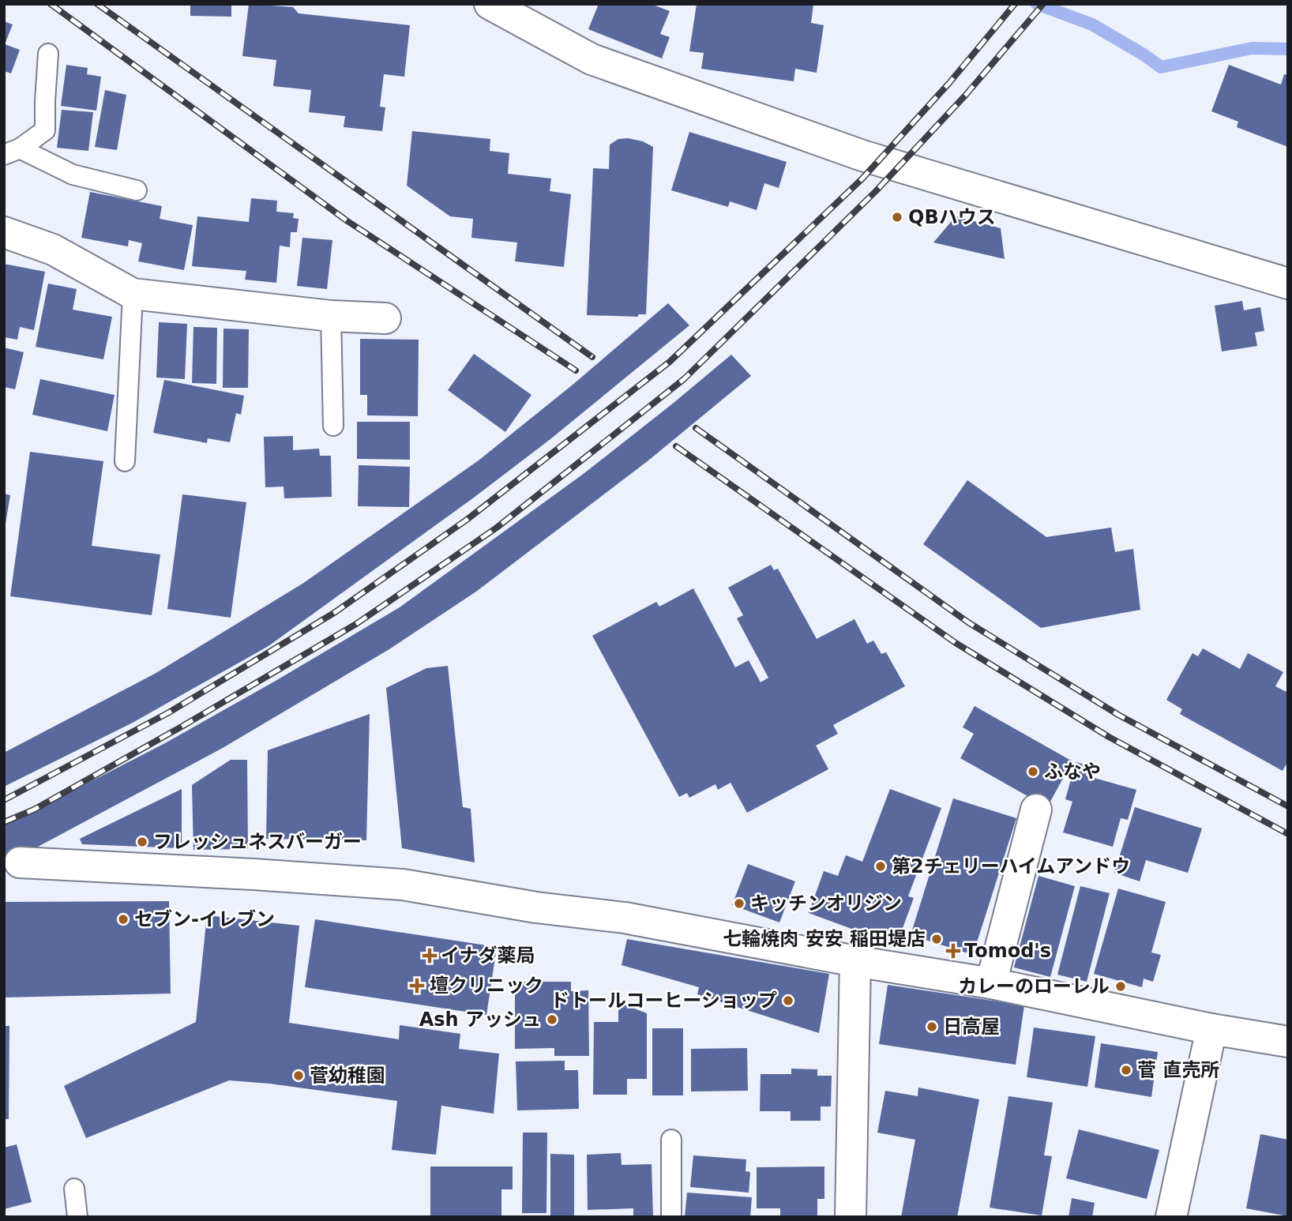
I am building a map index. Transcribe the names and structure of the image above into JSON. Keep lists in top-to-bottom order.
{
  "places": {
    "other": [
      "QBハウス",
      "ふなや",
      "フレッシュネスバーガー",
      "第2チェリーハイムアンドウ",
      "キッチンオリジン",
      "セブン-イレブン",
      "七輪焼肉 安安 稲田堤店",
      "カレーのローレル",
      "ドトールコーヒーショップ",
      "Ash アッシュ",
      "日高屋",
      "菅 直売所",
      "菅幼稚園"
    ],
    "health": ["Tomod's", "イナダ薬局", "壇クリニック"]
  }
}
